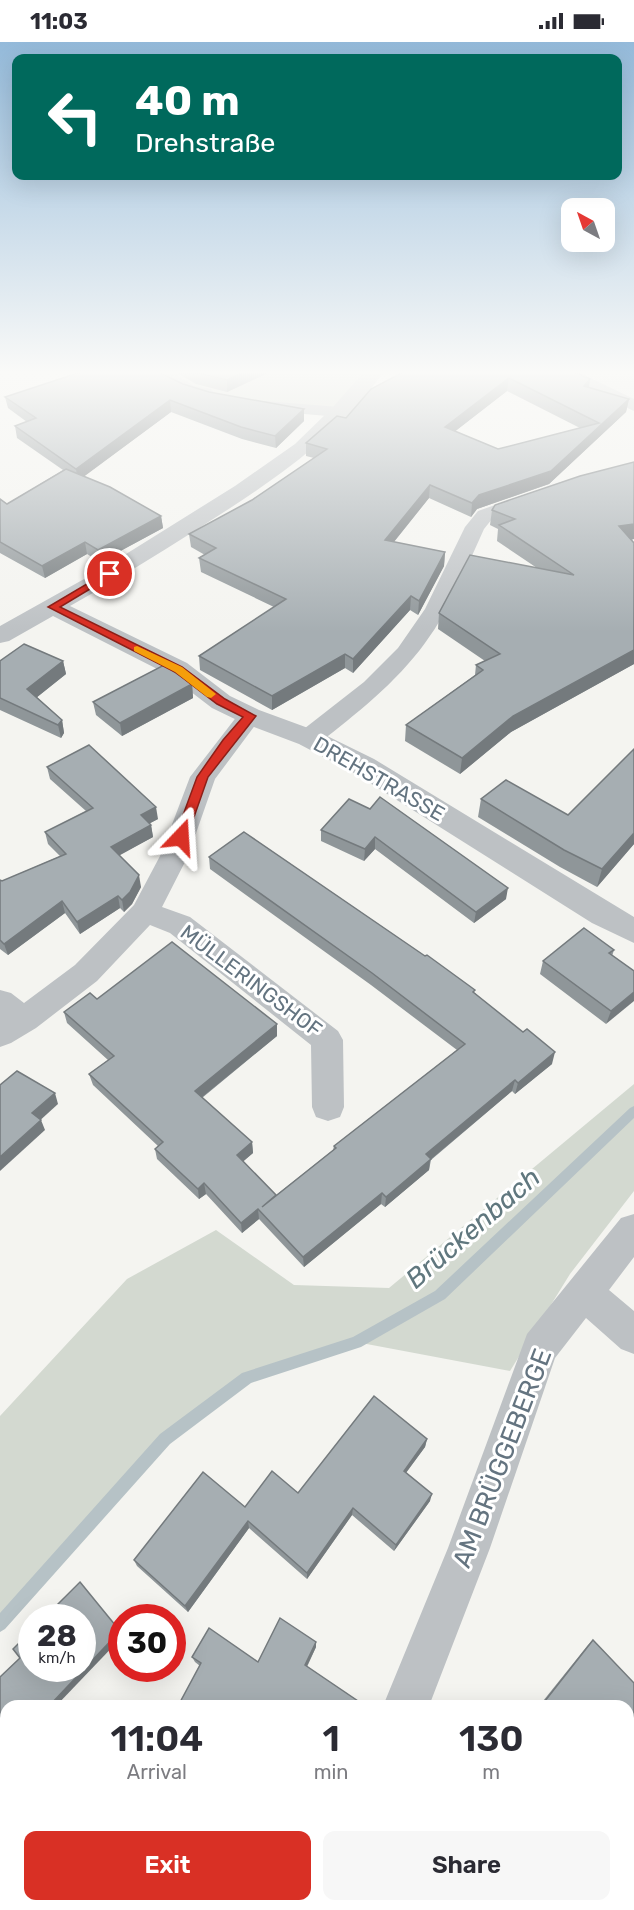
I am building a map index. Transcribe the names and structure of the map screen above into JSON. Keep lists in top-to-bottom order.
{
  "streets": {
    "street": ["DREHSTRASSE", "MÜLLERINGSHOF", "AM BRÜGGEBERGE"]
  },
  "water": ["Brückenbach"],
  "north": "top left",
  "page": {
    "status": "11:03",
    "turn": ["40 m", "Drehstraße"],
    "speed": "28 km/h",
    "limit": "30",
    "eta": [
      "11:04",
      "Arrival",
      "1",
      "min",
      "130",
      "m"
    ],
    "buttons": ["Exit", "Share"]
  }
}
